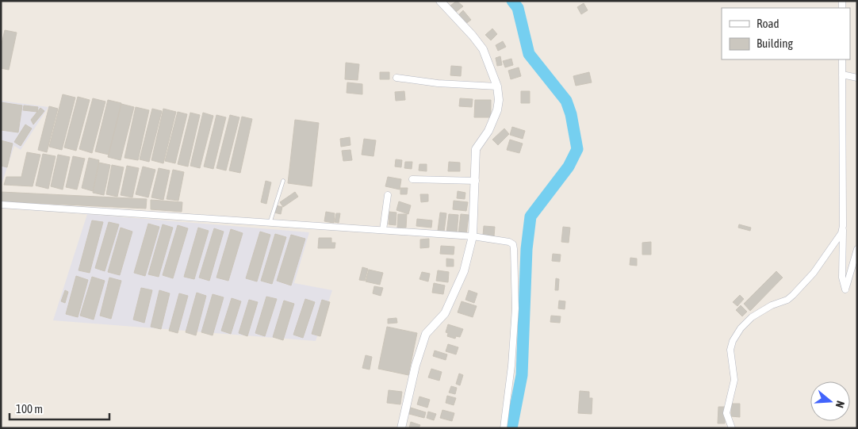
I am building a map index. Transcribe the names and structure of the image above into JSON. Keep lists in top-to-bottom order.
{
  "legend": ["Road", "Building"],
  "scale_bar": "100 m",
  "north": "right"
}
